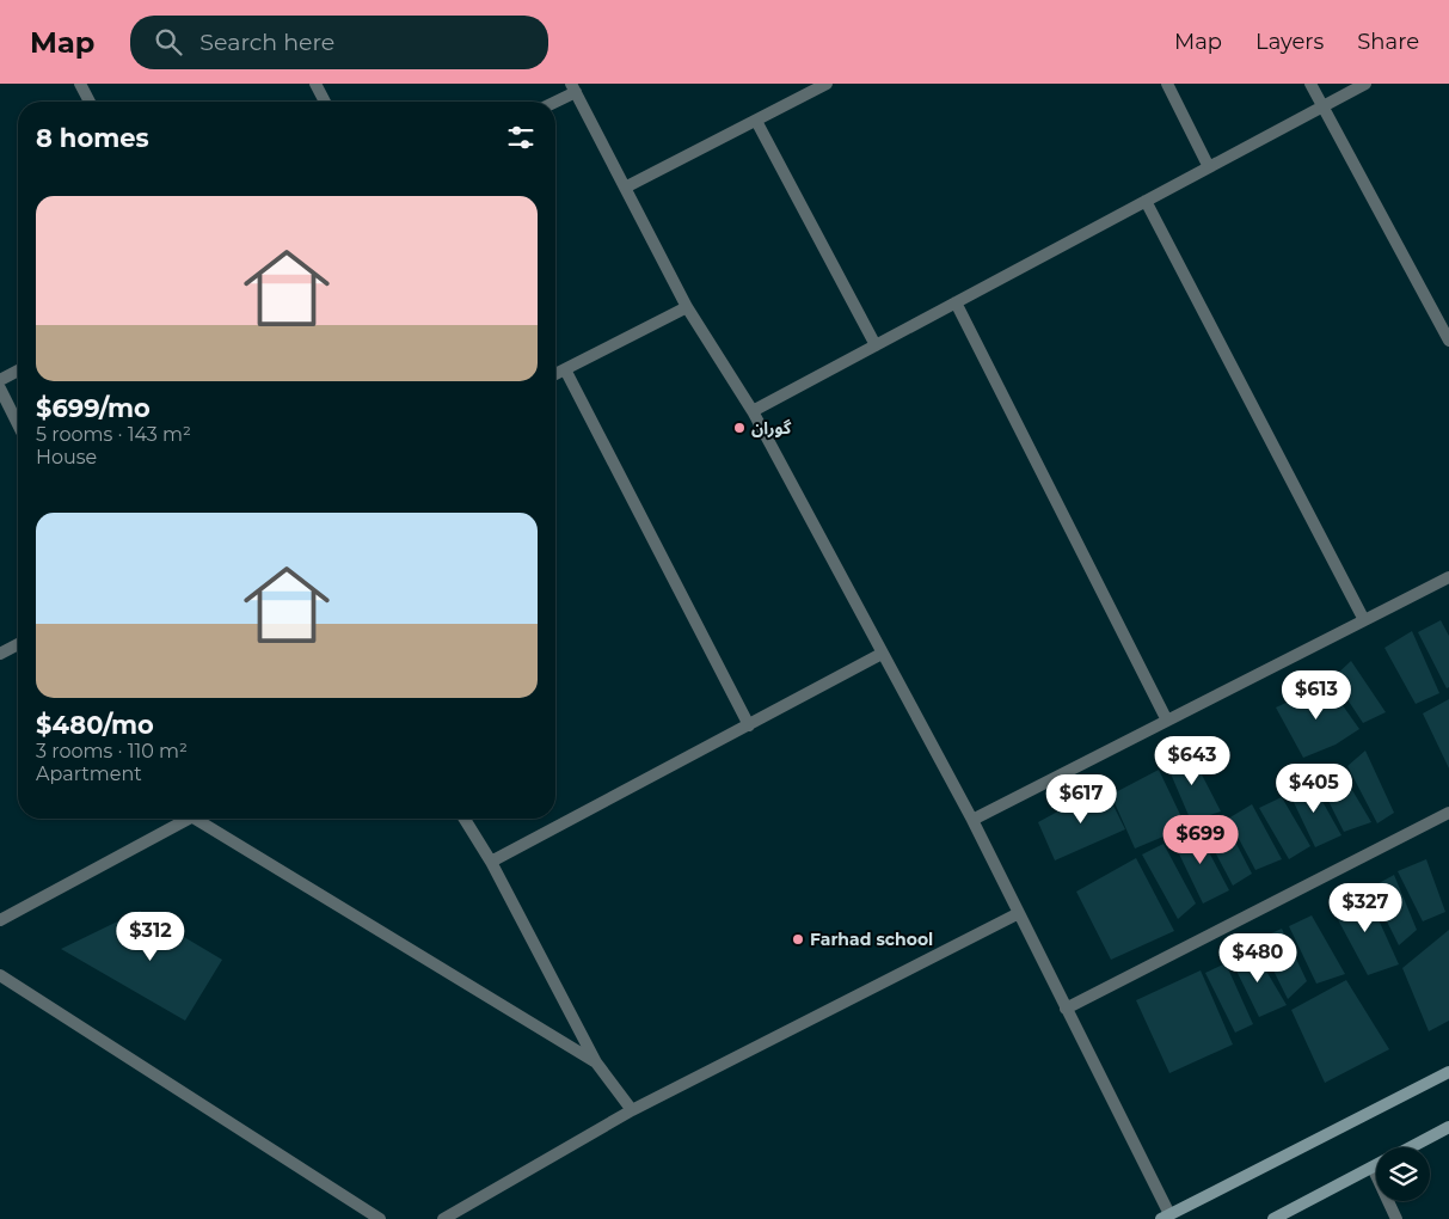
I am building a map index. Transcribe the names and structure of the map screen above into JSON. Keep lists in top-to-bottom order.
{
  "places": ["گوران", "Farhad school"],
  "page": {
    "header": "Map",
    "search": "Search here",
    "nav": ["Map", "Layers", "Share"],
    "heading": "8 homes",
    "list": [
      {
        "name": "$699/mo",
        "note": "5 rooms · 143 m² · House"
      },
      {
        "name": "$480/mo",
        "note": "3 rooms · 110 m² · Apartment"
      }
    ],
    "price": [
      "$613",
      "$643",
      "$405",
      "$617",
      "$699",
      "$327",
      "$312",
      "$480"
    ]
  }
}
